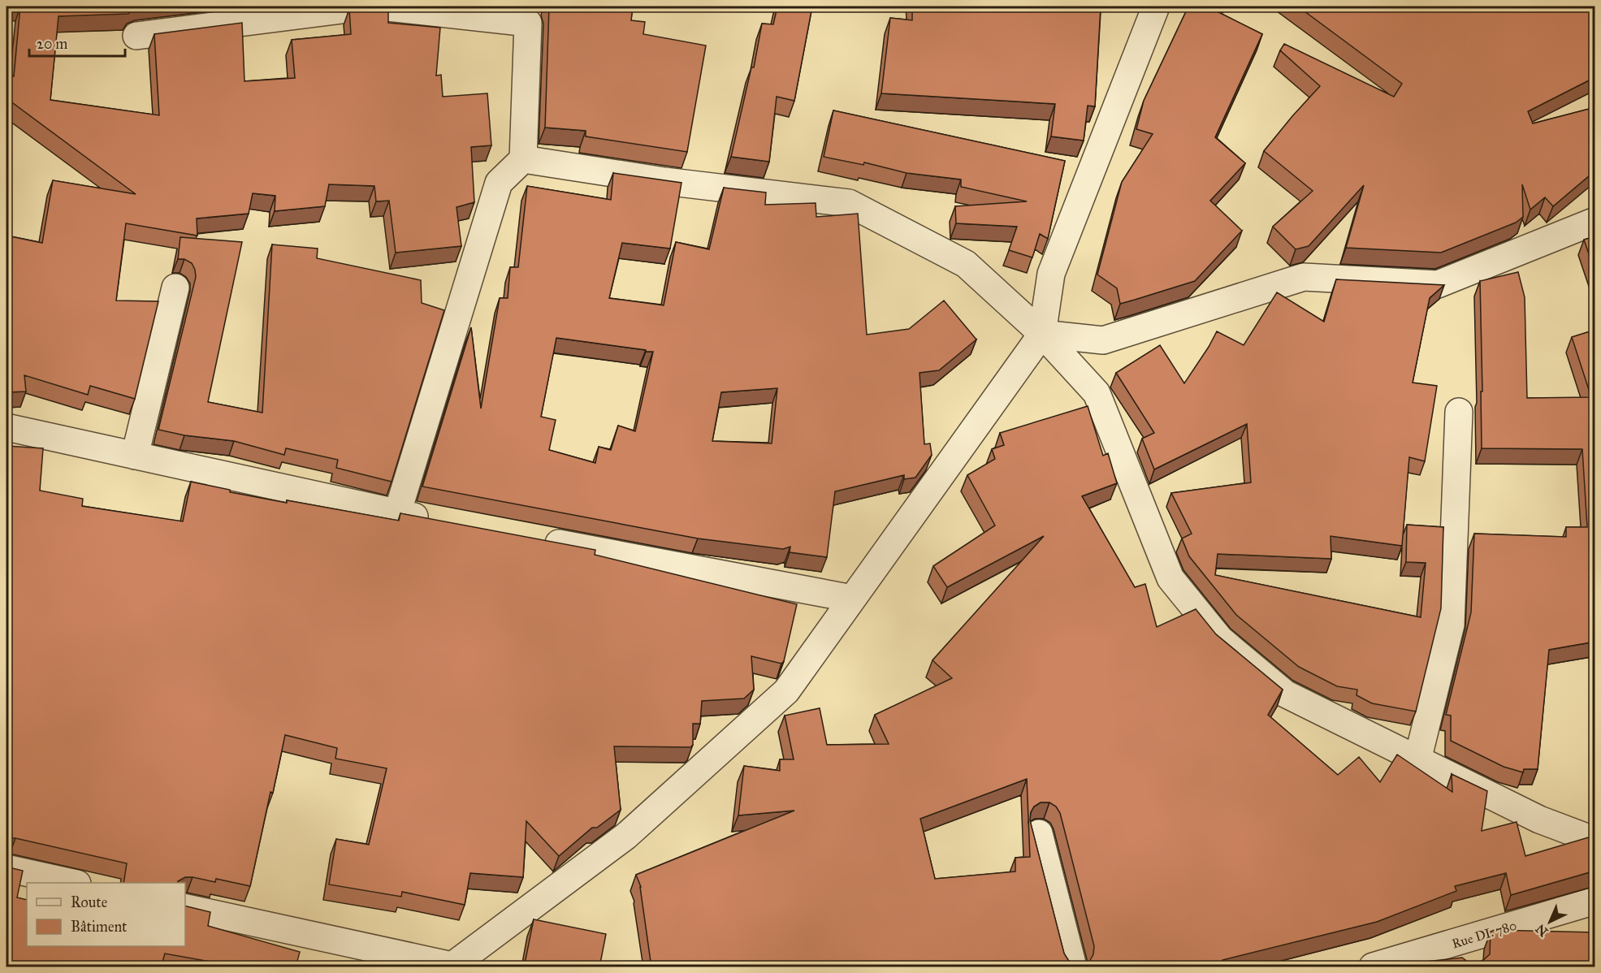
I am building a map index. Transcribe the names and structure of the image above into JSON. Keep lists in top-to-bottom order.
{
  "streets": {
    "street": ["Rue DI. 780"]
  },
  "legend": ["Route", "Bâtiment"],
  "scale_bar": "20 m",
  "north": "bottom left"
}
